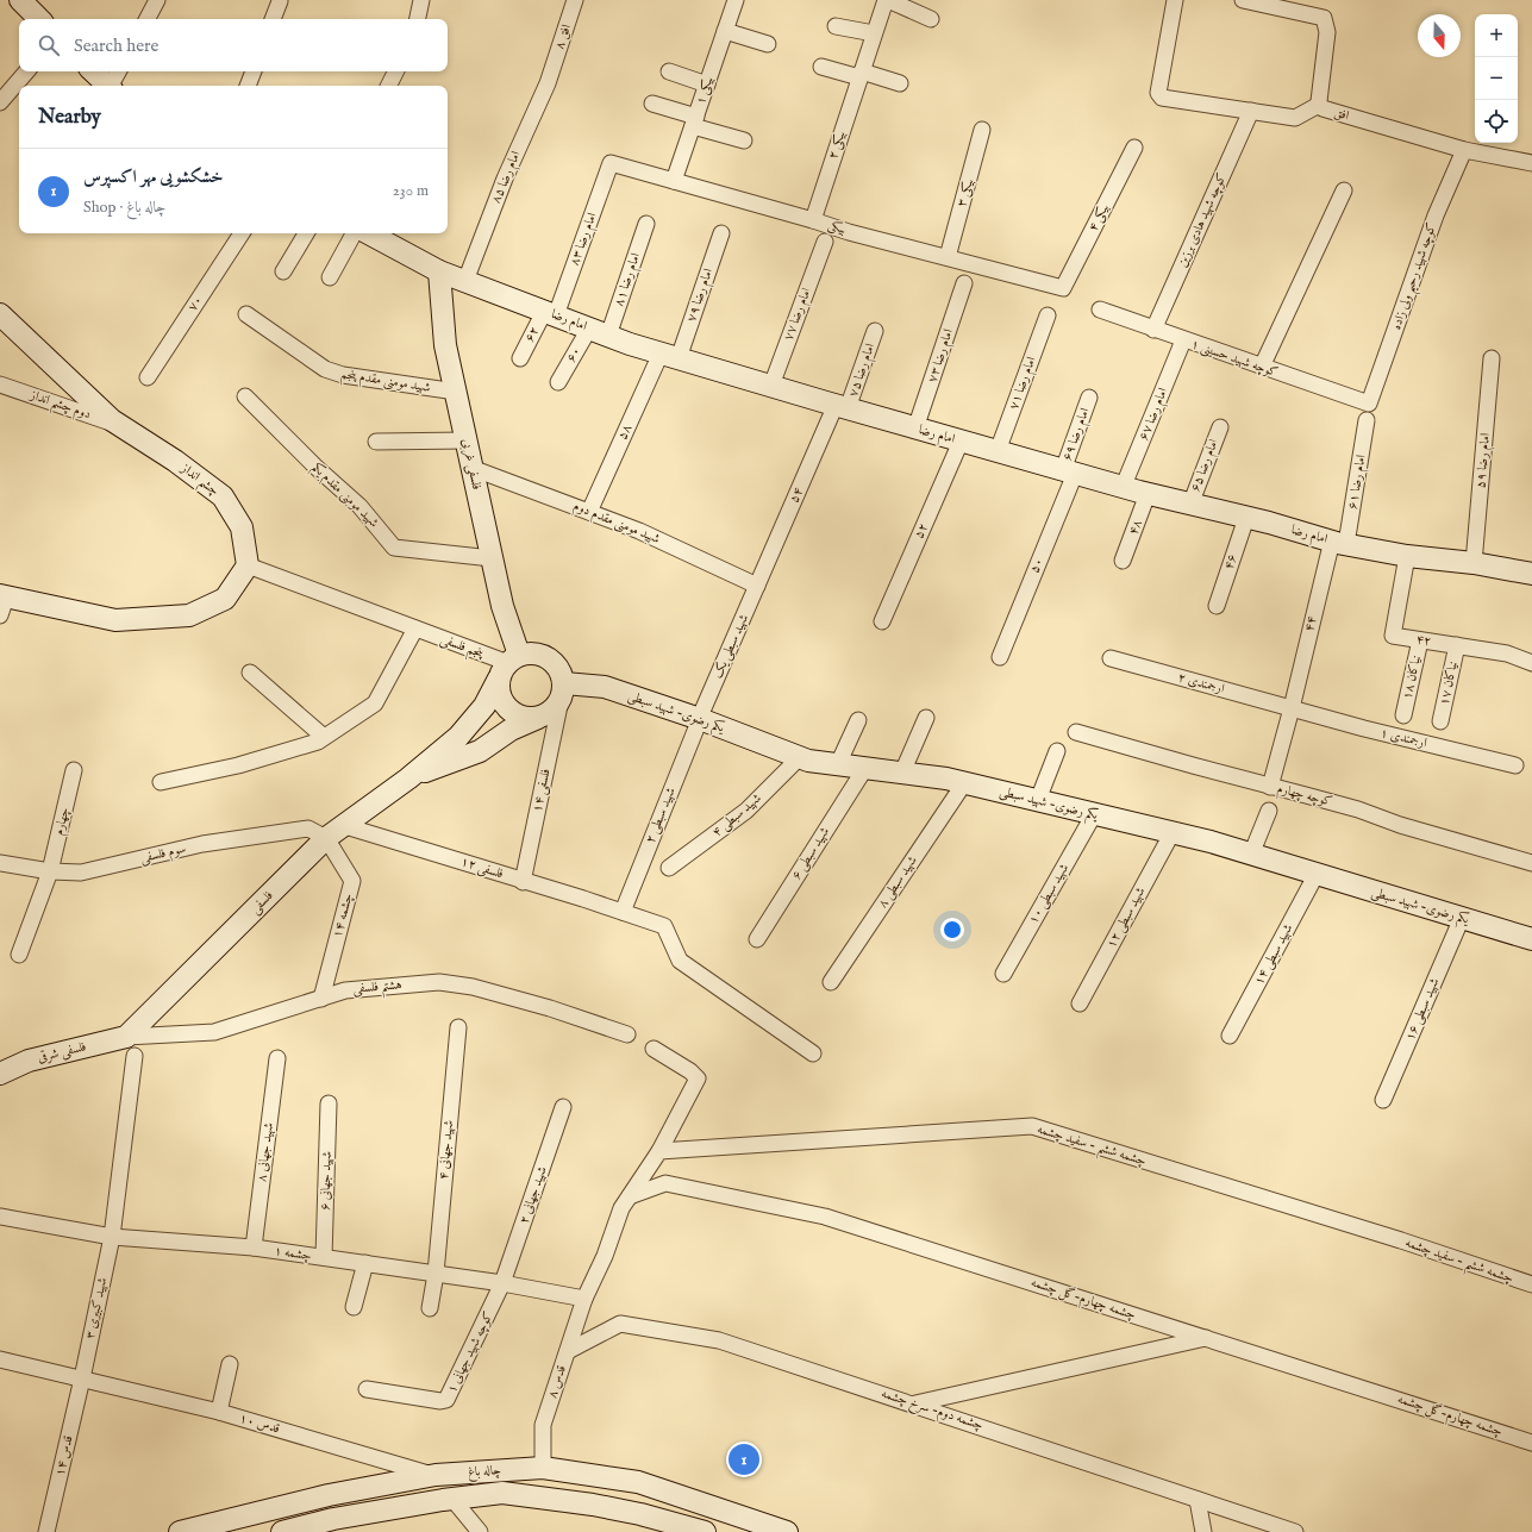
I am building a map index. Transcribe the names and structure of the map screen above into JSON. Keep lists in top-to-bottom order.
{
  "streets": {
    "street": [
      "افق ۸",
      "۱ بیکی",
      "افق",
      "۲ بیکی",
      "امام رضا ۸۵",
      "۳ بیکی",
      "۴ بیکی",
      "کوچه شهید هادی برزین",
      "بیکی",
      "امام رضا ۸۳",
      "کوچه شهید رحیم ولی زاده",
      "امام رضا ۸۱",
      "امام رضا ۷۹",
      "۷۰",
      "امام رضا ۷۷",
      "امام رضا",
      "۶۲",
      "۶۰",
      "امام رضا ۷۳",
      "کوچه شهید حسینی ۱",
      "امام رضا ۷۵",
      "شهید مومنی مقدم پنجم",
      "امام رضا ۷۱",
      "دوم چشم انداز",
      "امام رضا ۶۷",
      "۵۸",
      "امام رضا ۶۹",
      "۵۹ امام رضا",
      "فلسفی غربی",
      "امام رضا ۶۵",
      "چشم انداز",
      "امام رضا ۶۱",
      "شهید مومنی مقدم یکم",
      "۵۴",
      "شهید مومنی مقدم دوم",
      "۴۸",
      "۵۲",
      "۴۶",
      "۵۰",
      "۴۴",
      "۴۲",
      "پنجم فلسفی",
      "شهید سبطی یک",
      "۱۸ نیاکان",
      "۲ ارجمندی",
      "۱۷ نیاکان",
      "یکم رضوی- شهید سبطی",
      "۱ ارجمندی",
      "۱۴ فلسفی",
      "کوچه چهارم",
      "۲ شهید سبطی",
      "۴ شهید سبطی",
      "چهارم",
      "سوم فلسفی",
      "۶ شهید سبطی",
      "۱۲ فلسفی",
      "۸ شهید سبطی",
      "۱۰ شهید سبطی",
      "فلسفی",
      "۱۴ چشمه",
      "۱۲ شهید سبطی",
      "شهید سبطی ۱۴",
      "هشتم فلسفی",
      "شهید سبطی ۱۶",
      "فلسفی شرقی",
      "چشمه ششم - سفید چشمه",
      "۴ شهید جهانی",
      "۸ شهید جهانی",
      "۶ شهید جهانی",
      "۲ شهید جهانی",
      "چشمه ۱",
      "چشمه چهارم-گل چشمه",
      "۳ شهید کبیری",
      "کوچه شهید جهانی ۱",
      "قدس ۸",
      "چشمه دوم- سرخ چشمه",
      "قدس ۱۰",
      "قدس ۱۴",
      "چاله باغ"
    ]
  },
  "crossings": [
    ["افق ۸", "امام رضا ۸۵"],
    ["۱ بیکی", "بیکی"],
    ["افق", "کوچه شهید رحیم ولی زاده"],
    ["۲ بیکی", "بیکی"],
    ["امام رضا ۸۵", "امام رضا"],
    ["۳ بیکی", "بیکی"],
    ["۴ بیکی", "بیکی"],
    ["کوچه شهید هادی برزین", "کوچه شهید حسینی ۱"],
    ["بیکی", "امام رضا ۸۳"],
    ["امام رضا ۸۳", "امام رضا"],
    ["امام رضا ۸۳", "۶۲"],
    ["کوچه شهید رحیم ولی زاده", "کوچه شهید حسینی ۱"],
    ["امام رضا ۸۱", "امام رضا"],
    ["امام رضا ۸۱", "۶۰"],
    ["امام رضا ۷۹", "امام رضا"],
    ["امام رضا ۷۹", "۵۸"],
    ["امام رضا ۷۷", "امام رضا"],
    ["امام رضا", "۶۲"],
    ["امام رضا", "۶۰"],
    ["امام رضا", "امام رضا ۷۳"],
    ["امام رضا", "امام رضا ۷۵"],
    ["امام رضا", "امام رضا ۷۱"],
    ["امام رضا", "امام رضا ۶۷"],
    ["امام رضا", "۵۸"],
    ["امام رضا", "امام رضا ۶۹"],
    ["امام رضا", "۵۹ امام رضا"],
    ["امام رضا", "فلسفی غربی"],
    ["امام رضا", "امام رضا ۶۵"],
    ["امام رضا", "امام رضا ۶۱"],
    ["امام رضا", "۵۴"],
    ["امام رضا", "۴۸"],
    ["امام رضا", "۵۲"],
    ["امام رضا", "۴۶"],
    ["امام رضا", "۵۰"],
    ["امام رضا", "۴۴"],
    ["امام رضا", "۴۲"],
    ["کوچه شهید حسینی ۱", "امام رضا ۶۷"],
    ["امام رضا ۷۵", "۵۴"],
    ["شهید مومنی مقدم پنجم", "فلسفی غربی"],
    ["دوم چشم انداز", "چشم انداز"],
    ["۵۸", "شهید مومنی مقدم دوم"],
    ["امام رضا ۶۹", "۵۰"],
    ["فلسفی غربی", "شهید مومنی مقدم یکم"],
    ["فلسفی غربی", "شهید مومنی مقدم دوم"],
    ["فلسفی غربی", "پنجم فلسفی"],
    ["فلسفی غربی", "یکم رضوی- شهید سبطی"],
    ["فلسفی غربی", "۱۴ فلسفی"],
    ["چشم انداز", "پنجم فلسفی"],
    ["امام رضا ۶۱", "۴۴"],
    ["۵۴", "شهید مومنی مقدم دوم"],
    ["۵۴", "شهید سبطی یک"],
    ["شهید مومنی مقدم دوم", "شهید سبطی یک"],
    ["۴۴", "۲ ارجمندی"],
    ["۴۴", "۱ ارجمندی"],
    ["۴۴", "کوچه چهارم"],
    ["۴۲", "۱۸ نیاکان"],
    ["۴۲", "۱۷ نیاکان"],
    ["پنجم فلسفی", "یکم رضوی- شهید سبطی"],
    ["پنجم فلسفی", "۱۴ فلسفی"],
    ["شهید سبطی یک", "یکم رضوی- شهید سبطی"],
    ["شهید سبطی یک", "۲ شهید سبطی"],
    ["۲ ارجمندی", "۱ ارجمندی"],
    ["یکم رضوی- شهید سبطی", "۱۴ فلسفی"],
    ["یکم رضوی- شهید سبطی", "۲ شهید سبطی"],
    ["یکم رضوی- شهید سبطی", "۴ شهید سبطی"],
    ["یکم رضوی- شهید سبطی", "۶ شهید سبطی"],
    ["یکم رضوی- شهید سبطی", "۸ شهید سبطی"],
    ["یکم رضوی- شهید سبطی", "۱۰ شهید سبطی"],
    ["یکم رضوی- شهید سبطی", "۱۲ شهید سبطی"],
    ["یکم رضوی- شهید سبطی", "شهید سبطی ۱۴"],
    ["یکم رضوی- شهید سبطی", "شهید سبطی ۱۶"],
    ["۱۴ فلسفی", "۱۲ فلسفی"],
    ["۲ شهید سبطی", "۱۲ فلسفی"],
    ["چهارم", "سوم فلسفی"],
    ["سوم فلسفی", "۱۲ فلسفی"],
    ["سوم فلسفی", "فلسفی"],
    ["سوم فلسفی", "۱۴ چشمه"],
    ["۱۲ فلسفی", "فلسفی"],
    ["۱۲ فلسفی", "۱۴ چشمه"],
    ["فلسفی", "۱۴ چشمه"],
    ["فلسفی", "هشتم فلسفی"],
    ["فلسفی", "فلسفی شرقی"],
    ["فلسفی", "۳ شهید کبیری"],
    ["۱۴ چشمه", "هشتم فلسفی"],
    ["هشتم فلسفی", "فلسفی شرقی"],
    ["هشتم فلسفی", "۳ شهید کبیری"],
    ["فلسفی شرقی", "۳ شهید کبیری"],
    ["۴ شهید جهانی", "چشمه ۱"],
    ["۸ شهید جهانی", "چشمه ۱"],
    ["۶ شهید جهانی", "چشمه ۱"],
    ["۲ شهید جهانی", "چشمه ۱"],
    ["۲ شهید جهانی", "کوچه شهید جهانی ۱"],
    ["چشمه ۱", "۳ شهید کبیری"],
    ["چشمه ۱", "کوچه شهید جهانی ۱"],
    ["چشمه ۱", "قدس ۸"],
    ["چشمه چهارم-گل چشمه", "قدس ۸"],
    ["۳ شهید کبیری", "قدس ۱۰"],
    ["۳ شهید کبیری", "قدس ۱۴"],
    ["قدس ۸", "چشمه دوم- سرخ چشمه"],
    ["قدس ۸", "چاله باغ"],
    ["قدس ۱۰", "قدس ۱۴"],
    ["قدس ۱۰", "چاله باغ"]
  ],
  "north": "bottom",
  "page": {
    "map_buttons": ["+", "−"],
    "search": "Search here",
    "heading": "Nearby",
    "list": [
      {
        "mark": "1",
        "name": "خشکشویی مهر اکسپرس",
        "note": "Shop · چاله باغ",
        "value": "230 m"
      }
    ],
    "pins": "1"
  }
}
